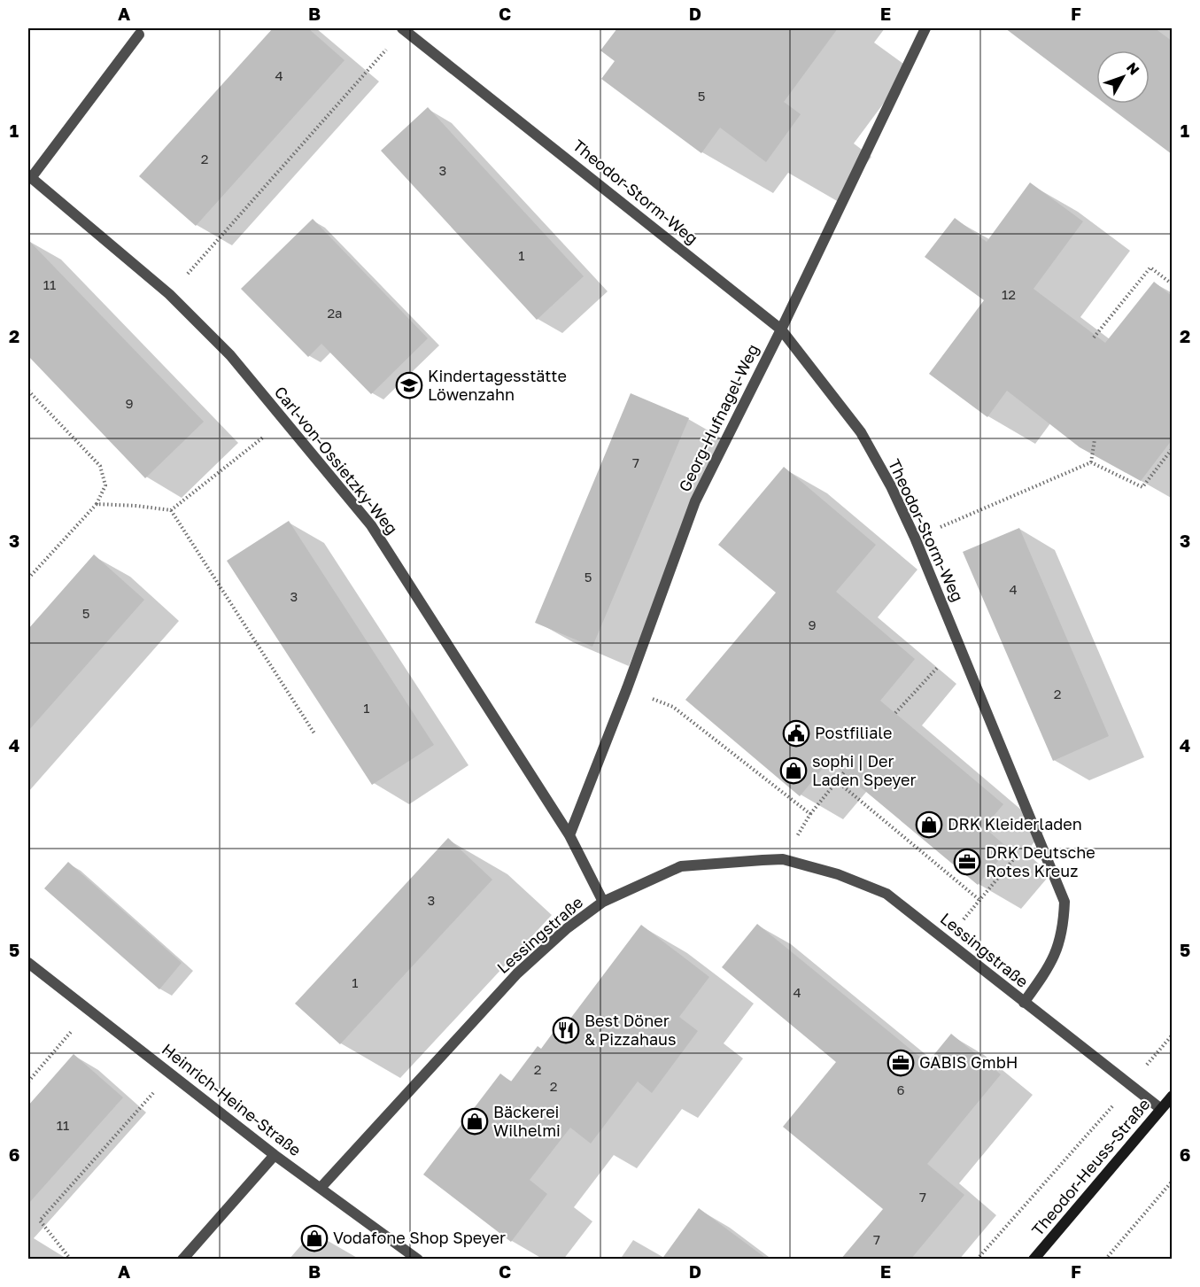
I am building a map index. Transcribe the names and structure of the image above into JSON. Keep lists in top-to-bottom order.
{
  "streets": {
    "main road": ["Theodor-Heuss-Straße"],
    "street": [
      "Theodor-Storm-Weg",
      "Georg-Hufnagel-Weg",
      "Carl-von-Ossietzky-Weg",
      "Lessingstraße",
      "Heinrich-Heine-Straße"
    ]
  },
  "crossings": [
    ["Theodor-Storm-Weg", "Georg-Hufnagel-Weg"],
    ["Theodor-Storm-Weg", "Lessingstraße"],
    ["Georg-Hufnagel-Weg", "Carl-von-Ossietzky-Weg"],
    ["Carl-von-Ossietzky-Weg", "Lessingstraße"],
    ["Lessingstraße", "Heinrich-Heine-Straße"],
    ["Lessingstraße", "Theodor-Heuss-Straße"]
  ],
  "places": {
    "school or university": ["Kindertagesstätte Löwenzahn"],
    "public building": ["Postfiliale"],
    "shop": [
      "sophi | Der Laden Speyer",
      "DRK Kleiderladen",
      "Bäckerei Wilhelmi",
      "Vodafone Shop Speyer"
    ],
    "office": ["DRK Deutsche Rotes Kreuz", "GABIS GmbH"],
    "restaurant": ["Best Döner & Pizzahaus"]
  },
  "house_numbers": [
    "4",
    "5",
    "2",
    "3",
    "1",
    "11",
    "12",
    "2a",
    "9",
    "7",
    "5",
    "4",
    "3",
    "5",
    "9",
    "2",
    "1",
    "3",
    "1",
    "4",
    "2",
    "2",
    "6",
    "11",
    "7",
    "7"
  ],
  "north": "top right",
  "grid": {
    "columns": [
      "A",
      "B",
      "C",
      "D",
      "E",
      "F"
    ],
    "rows": [
      "1",
      "2",
      "3",
      "4",
      "5",
      "6"
    ]
  }
}
